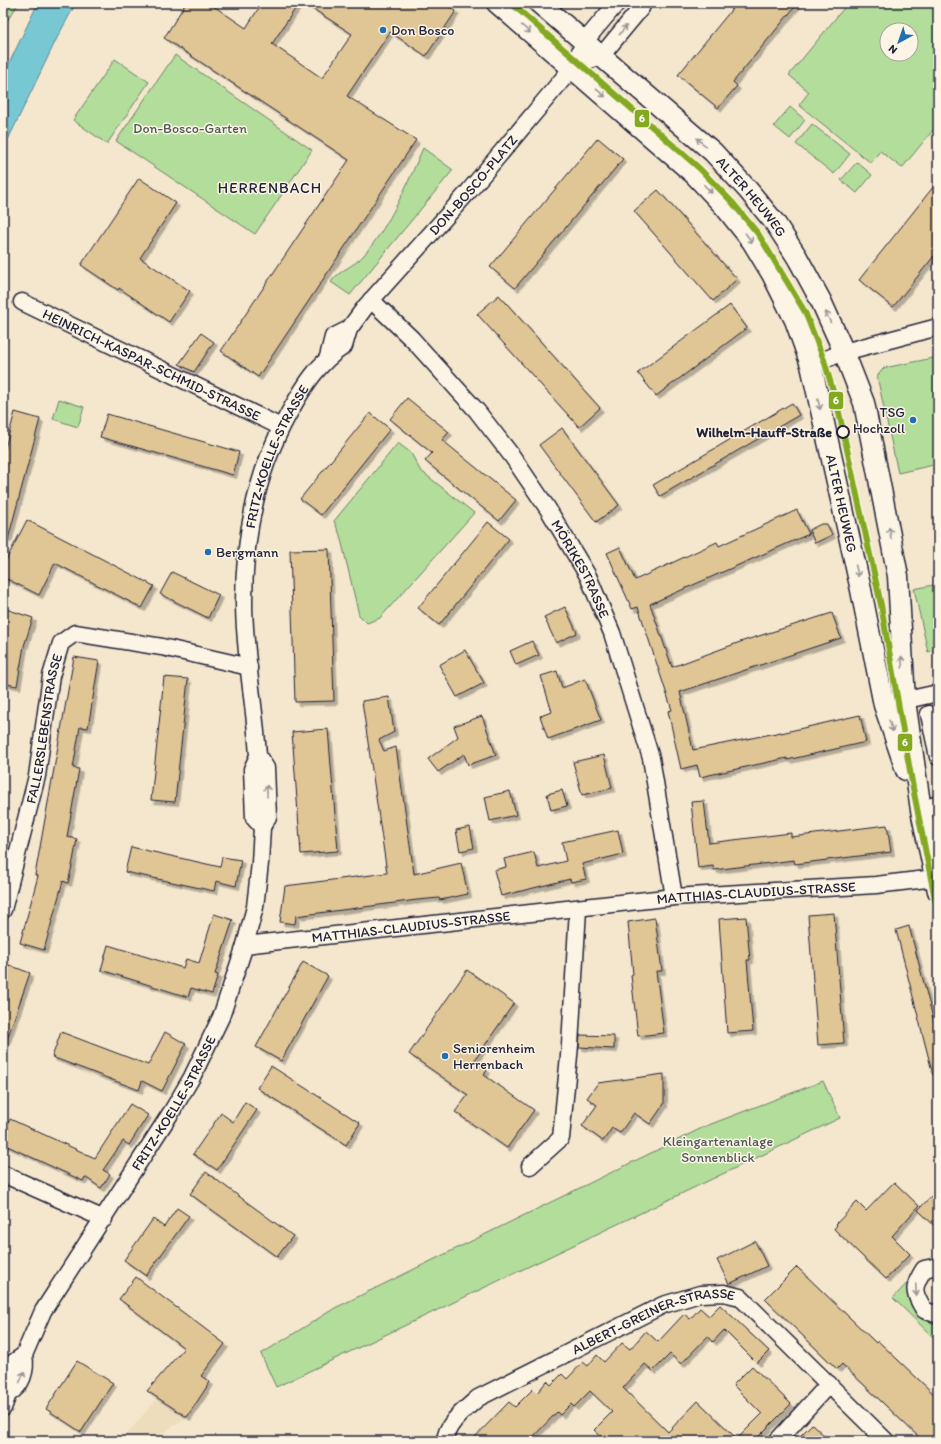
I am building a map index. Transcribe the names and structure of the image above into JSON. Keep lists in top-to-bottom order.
{
  "streets": {
    "street": [
      "DON-BOSCO-PLATZ",
      "ALTER HEUWEG",
      "HEINRICH-KASPAR-SCHMID-STRASSE",
      "FRITZ-KOELLE-STRASSE",
      "MÖRIKESTRASSE",
      "FALLERSLEBENSTRASSE",
      "MATTHIAS-CLAUDIUS-STRASSE",
      "ALBERT-GREINER-STRASSE"
    ]
  },
  "crossings": [
    ["DON-BOSCO-PLATZ", "ALTER HEUWEG"],
    ["DON-BOSCO-PLATZ", "FRITZ-KOELLE-STRASSE"],
    ["DON-BOSCO-PLATZ", "MÖRIKESTRASSE"],
    ["ALTER HEUWEG", "MATTHIAS-CLAUDIUS-STRASSE"],
    ["HEINRICH-KASPAR-SCHMID-STRASSE", "FRITZ-KOELLE-STRASSE"],
    ["FRITZ-KOELLE-STRASSE", "MÖRIKESTRASSE"],
    ["FRITZ-KOELLE-STRASSE", "FALLERSLEBENSTRASSE"],
    ["FRITZ-KOELLE-STRASSE", "MATTHIAS-CLAUDIUS-STRASSE"],
    ["MÖRIKESTRASSE", "MATTHIAS-CLAUDIUS-STRASSE"]
  ],
  "districts": ["HERRENBACH"],
  "parks": ["Don-Bosco-Garten", "Kleingartenanlage Sonnenblick"],
  "places": [
    "Don Bosco",
    "TSG Hochzoll",
    "Wilhelm-Hauff-Straße",
    "Bergmann",
    "Seniorenheim Herrenbach"
  ],
  "lines": ["transit line 6"],
  "north": "bottom left"
}
